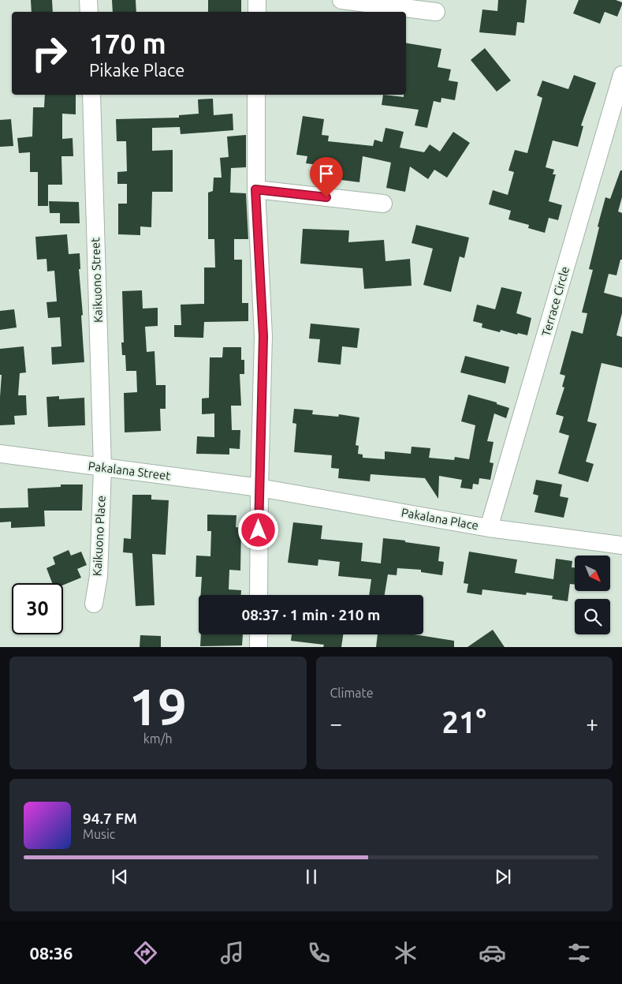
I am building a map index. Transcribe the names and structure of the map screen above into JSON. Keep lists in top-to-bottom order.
{
  "streets": {
    "street": [
      "Kaikuono Street",
      "Terrace Circle",
      "Pakalana Street",
      "Pakalana Place",
      "Kaikuono Place"
    ]
  },
  "crossings": [
    ["Kaikuono Street", "Pakalana Street"],
    ["Kaikuono Street", "Kaikuono Place"],
    ["Terrace Circle", "Pakalana Place"],
    ["Pakalana Street", "Pakalana Place"],
    ["Pakalana Street", "Kaikuono Place"]
  ],
  "north": "bottom right",
  "page": {
    "turn": ["170 m", "Pikake Place"],
    "limit": "30",
    "trip": "08:37 · 1 min · 210 m",
    "tile": [
      ["19", "km/h"],
      "Climate"
    ],
    "heat": ["−", "21°", "+"],
    "song": ["94.7 FM", "Music"],
    "tabs": "08:36"
  }
}
